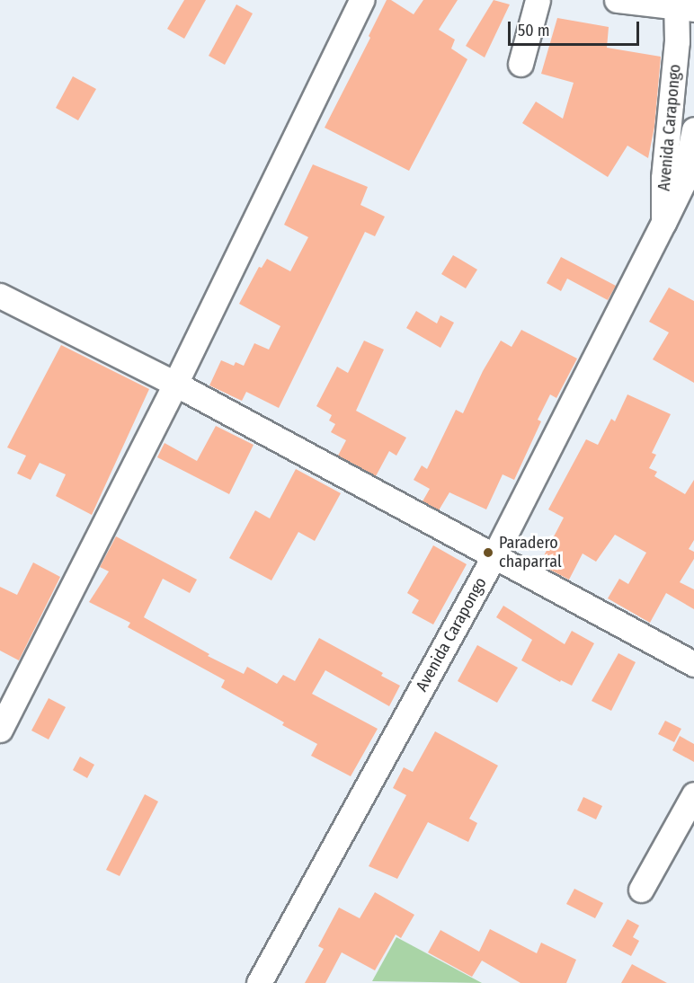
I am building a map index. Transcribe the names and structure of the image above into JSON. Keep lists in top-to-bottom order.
{
  "streets": {
    "street": ["Avenida Carapongo"]
  },
  "places": ["Paradero chaparral"],
  "scale_bar": "50 m"
}
